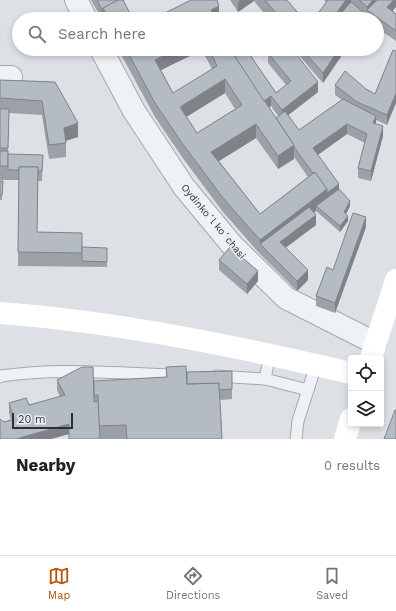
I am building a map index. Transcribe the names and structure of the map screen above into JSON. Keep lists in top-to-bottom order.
{
  "streets": {
    "street": ["Oydinkoʻl koʻchasi"]
  },
  "scale_bar": "20 m",
  "page": {
    "search": "Search here",
    "scale": "20 m",
    "heading": ["Nearby", "0 results"],
    "nav": ["Map", "Directions", "Saved"]
  }
}
